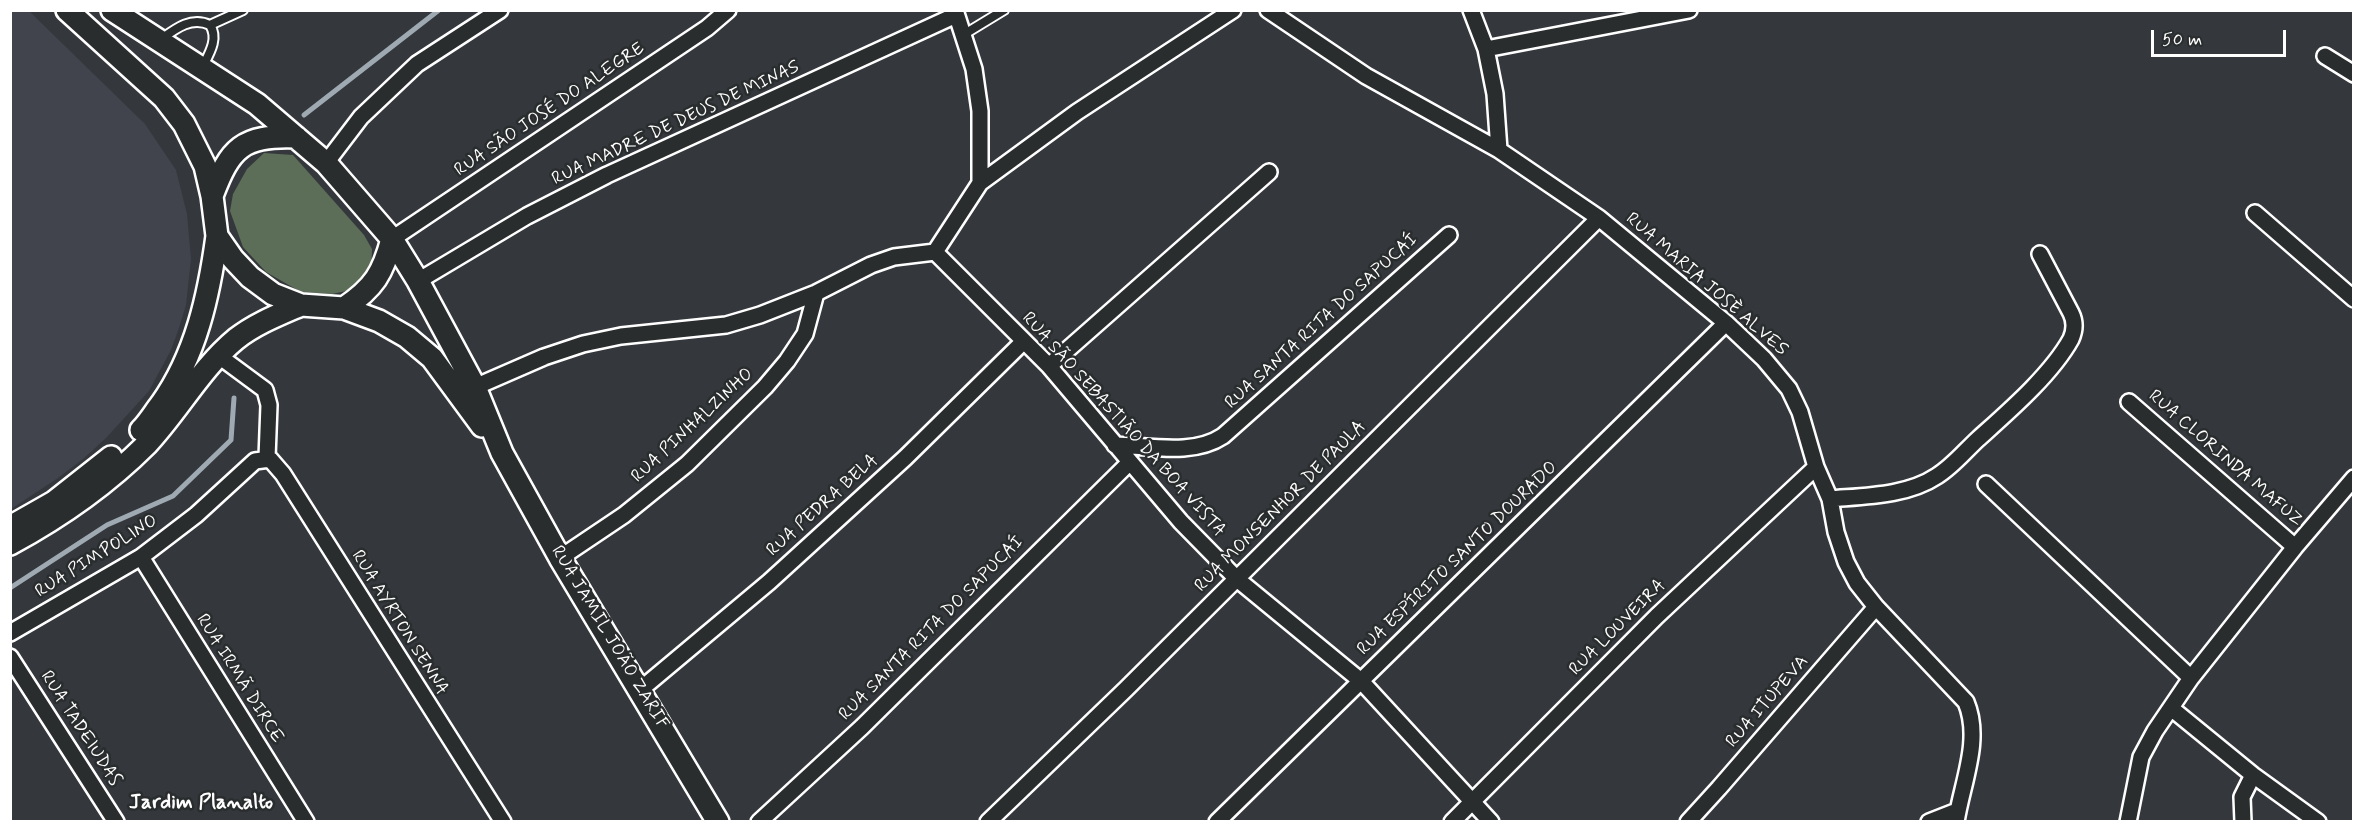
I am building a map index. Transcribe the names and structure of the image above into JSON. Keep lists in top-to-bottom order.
{
  "streets": {
    "main road": ["RUA JAMIL JOÃO ZARIF"],
    "street": [
      "RUA SÃO JOSÉ DO ALEGRE",
      "RUA MADRE DE DEUS DE MINAS",
      "RUA MARIA JOSÈ ALVES",
      "RUA SANTA RITA DO SAPUCAÍ",
      "RUA SÃO SEBASTIÃO DA BOA VISTA",
      "RUA PINHALZINHO",
      "RUA CLORINDA MAFUZ",
      "RUA PEDRA BELA",
      "RUA MONSENHOR DE PAULA",
      "RUA PIMPOLINO",
      "RUA ESPÍRITO SANTO DOURADO",
      "RUA AYRTON SENNA",
      "RUA LOUVEIRA",
      "RUA IRMÃ DIRCE",
      "RUA ITUPEVA",
      "RUA TADEIUDAS"
    ]
  },
  "crossings": [
    ["RUA SÃO JOSÉ DO ALEGRE", "RUA JAMIL JOÃO ZARIF"],
    ["RUA MADRE DE DEUS DE MINAS", "RUA JAMIL JOÃO ZARIF"],
    ["RUA MARIA JOSÈ ALVES", "RUA MONSENHOR DE PAULA"],
    ["RUA MARIA JOSÈ ALVES", "RUA ESPÍRITO SANTO DOURADO"],
    ["RUA MARIA JOSÈ ALVES", "RUA LOUVEIRA"],
    ["RUA MARIA JOSÈ ALVES", "RUA ITUPEVA"],
    ["RUA SANTA RITA DO SAPUCAÍ", "RUA SÃO SEBASTIÃO DA BOA VISTA"],
    ["RUA SÃO SEBASTIÃO DA BOA VISTA", "RUA PEDRA BELA"],
    ["RUA SÃO SEBASTIÃO DA BOA VISTA", "RUA MONSENHOR DE PAULA"],
    ["RUA SÃO SEBASTIÃO DA BOA VISTA", "RUA ESPÍRITO SANTO DOURADO"],
    ["RUA SÃO SEBASTIÃO DA BOA VISTA", "RUA LOUVEIRA"],
    ["RUA PINHALZINHO", "RUA JAMIL JOÃO ZARIF"],
    ["RUA PEDRA BELA", "RUA JAMIL JOÃO ZARIF"],
    ["RUA PIMPOLINO", "RUA AYRTON SENNA"],
    ["RUA PIMPOLINO", "RUA IRMÃ DIRCE"]
  ],
  "districts": ["Jardim Planalto"],
  "scale_bar": "50 m"
}
